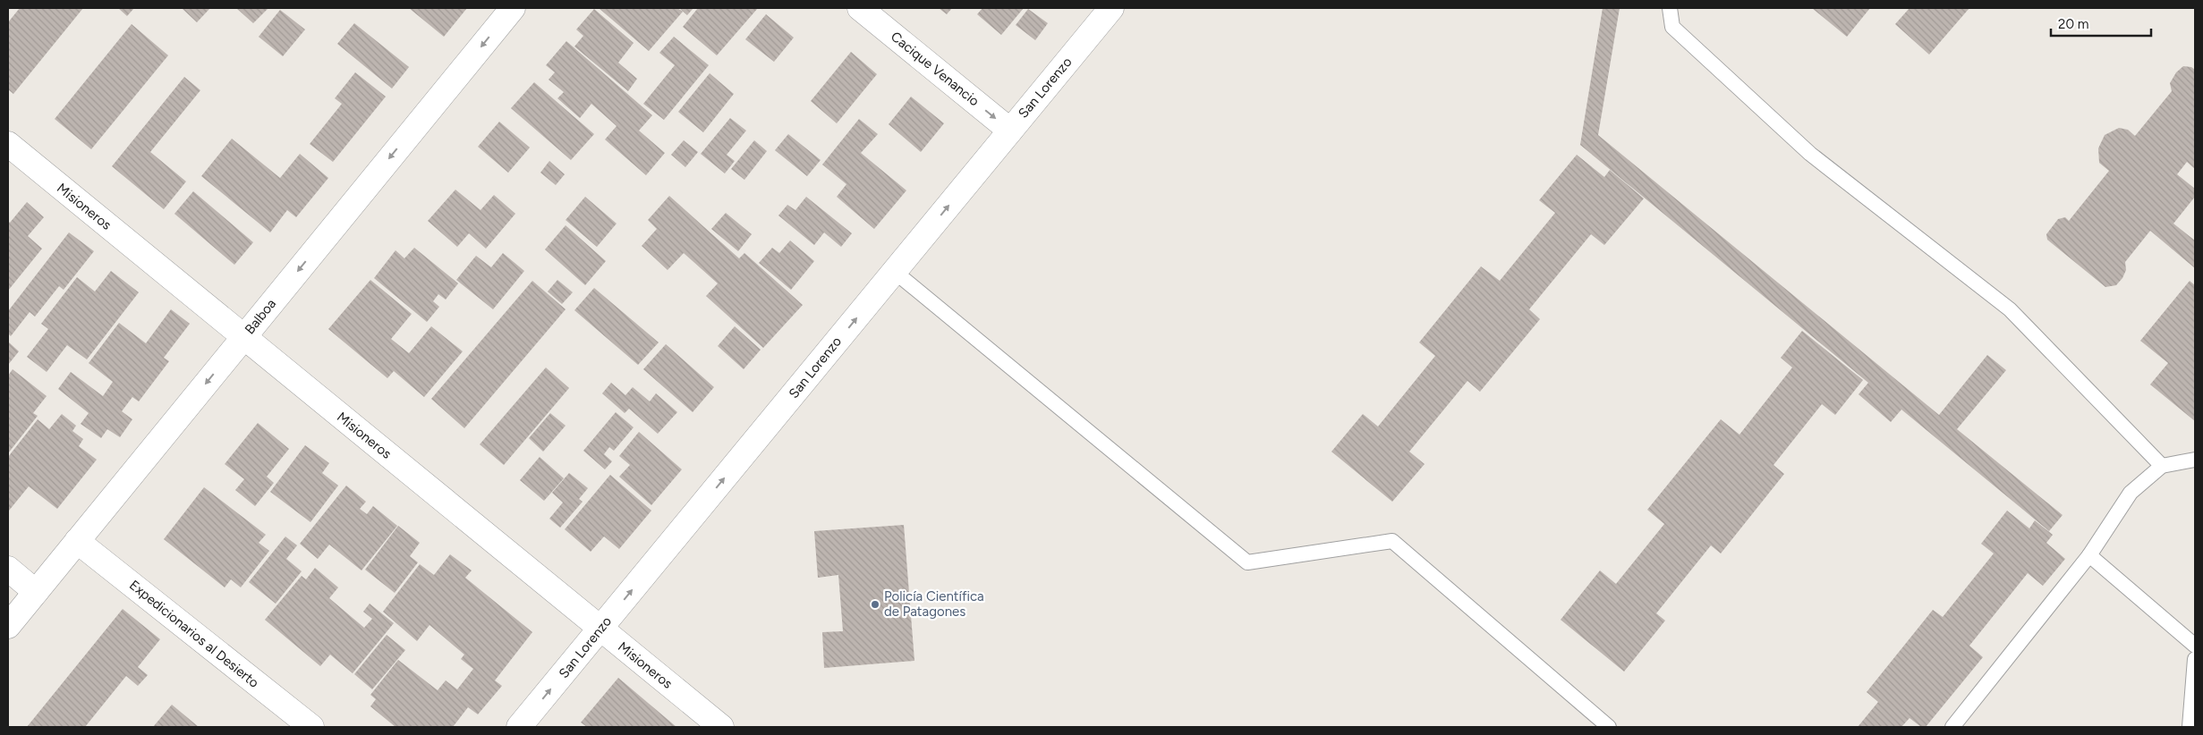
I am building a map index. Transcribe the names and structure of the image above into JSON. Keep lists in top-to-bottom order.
{
  "streets": {
    "street": [
      "Cacique Venancio",
      "San Lorenzo",
      "Misioneros",
      "Balboa",
      "Expedicionarios al Desierto"
    ]
  },
  "crossings": [
    ["Cacique Venancio", "San Lorenzo"],
    ["San Lorenzo", "Misioneros"],
    ["Misioneros", "Balboa"],
    ["Balboa", "Expedicionarios al Desierto"]
  ],
  "one_way": ["Cacique Venancio", "San Lorenzo", "Balboa"],
  "places": ["Policía Científica de Patagones"],
  "scale_bar": "20 m"
}
